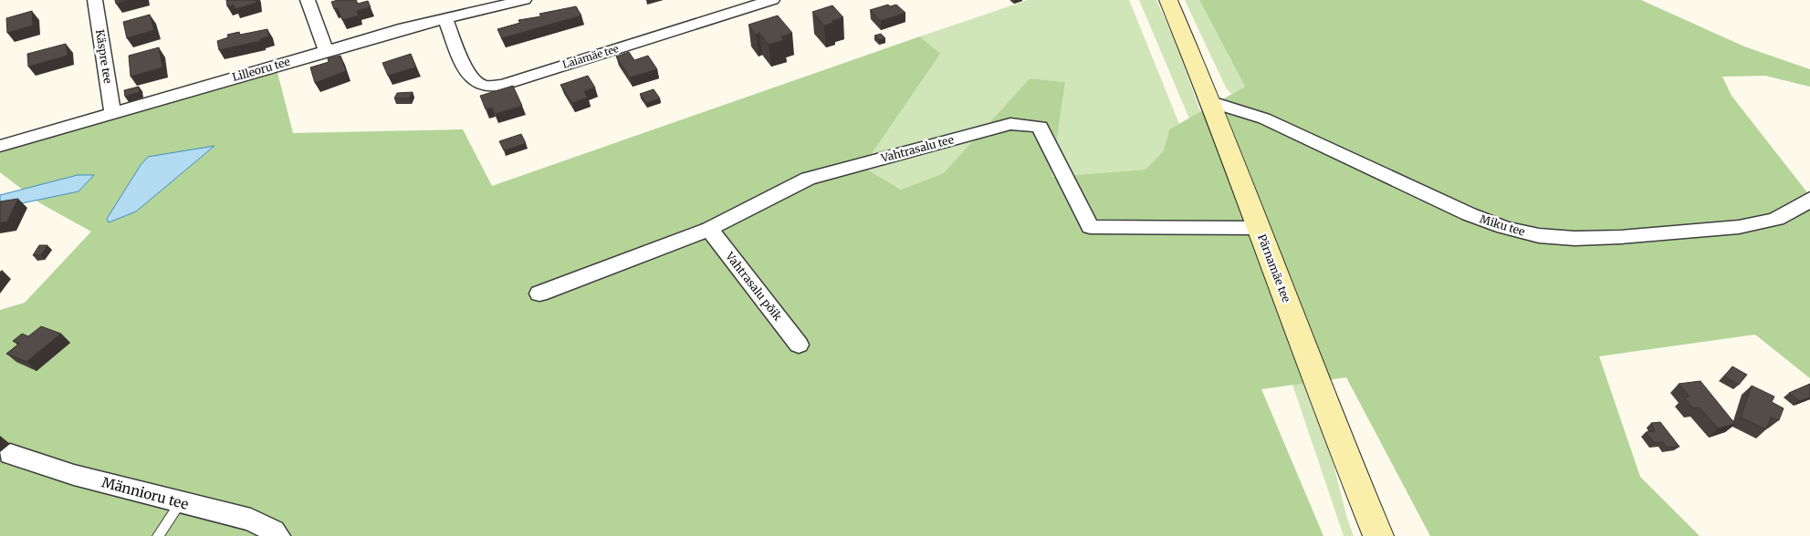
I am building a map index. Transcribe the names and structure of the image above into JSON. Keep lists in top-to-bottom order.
{
  "streets": {
    "main road": ["Pärnamäe tee"],
    "street": [
      "Käspre tee",
      "Laiamäe tee",
      "Lilleoru tee",
      "Vahtrasalu tee",
      "Miku tee",
      "Vahtrasalu põik",
      "Männioru tee"
    ]
  },
  "crossings": [
    ["Käspre tee", "Lilleoru tee"],
    ["Laiamäe tee", "Lilleoru tee"],
    ["Vahtrasalu tee", "Pärnamäe tee"],
    ["Vahtrasalu tee", "Vahtrasalu põik"],
    ["Miku tee", "Pärnamäe tee"]
  ]
}
